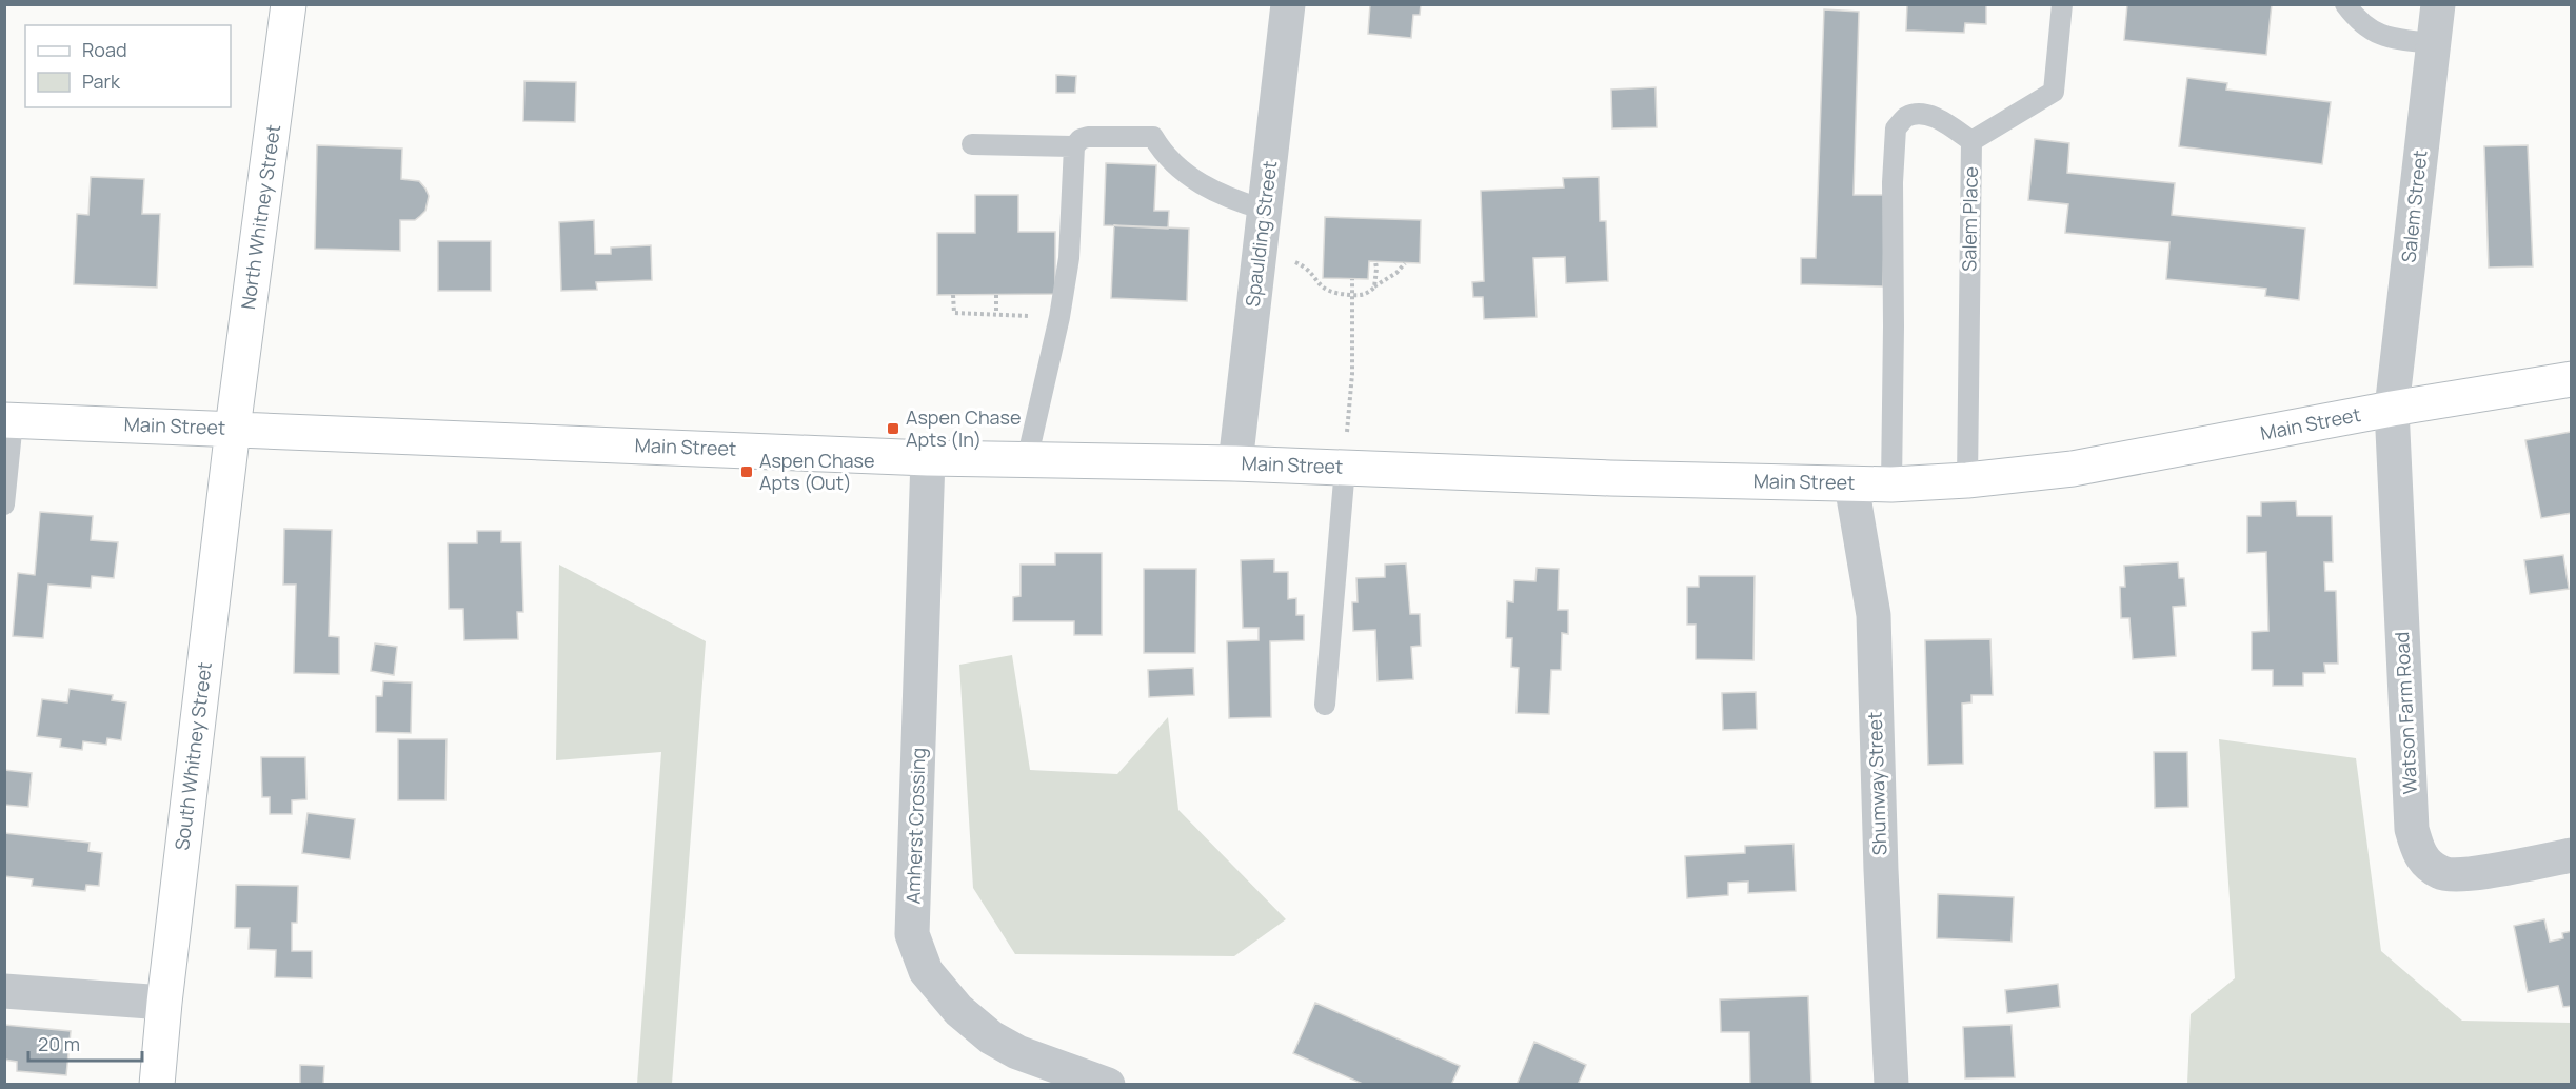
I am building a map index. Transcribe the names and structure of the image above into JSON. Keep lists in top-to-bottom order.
{
  "streets": {
    "main road": ["North Whitney Street", "Main Street", "South Whitney Street"],
    "street": [
      "Salem Street",
      "Spaulding Street",
      "Watson Farm Road",
      "Shumway Street",
      "Amherst Crossing"
    ],
    "lane": ["Salem Place"]
  },
  "crossings": [
    ["Salem Street", "Main Street"],
    ["Salem Street", "Watson Farm Road"],
    ["North Whitney Street", "Main Street"],
    ["North Whitney Street", "South Whitney Street"],
    ["Salem Place", "Main Street"],
    ["Spaulding Street", "Main Street"],
    ["Main Street", "Watson Farm Road"],
    ["Main Street", "South Whitney Street"],
    ["Main Street", "Shumway Street"],
    ["Main Street", "Amherst Crossing"]
  ],
  "places": {
    "transit": ["Aspen Chase Apts (In)", "Aspen Chase Apts (Out)"]
  },
  "legend": ["Road", "Park"],
  "scale_bar": "20 m"
}
